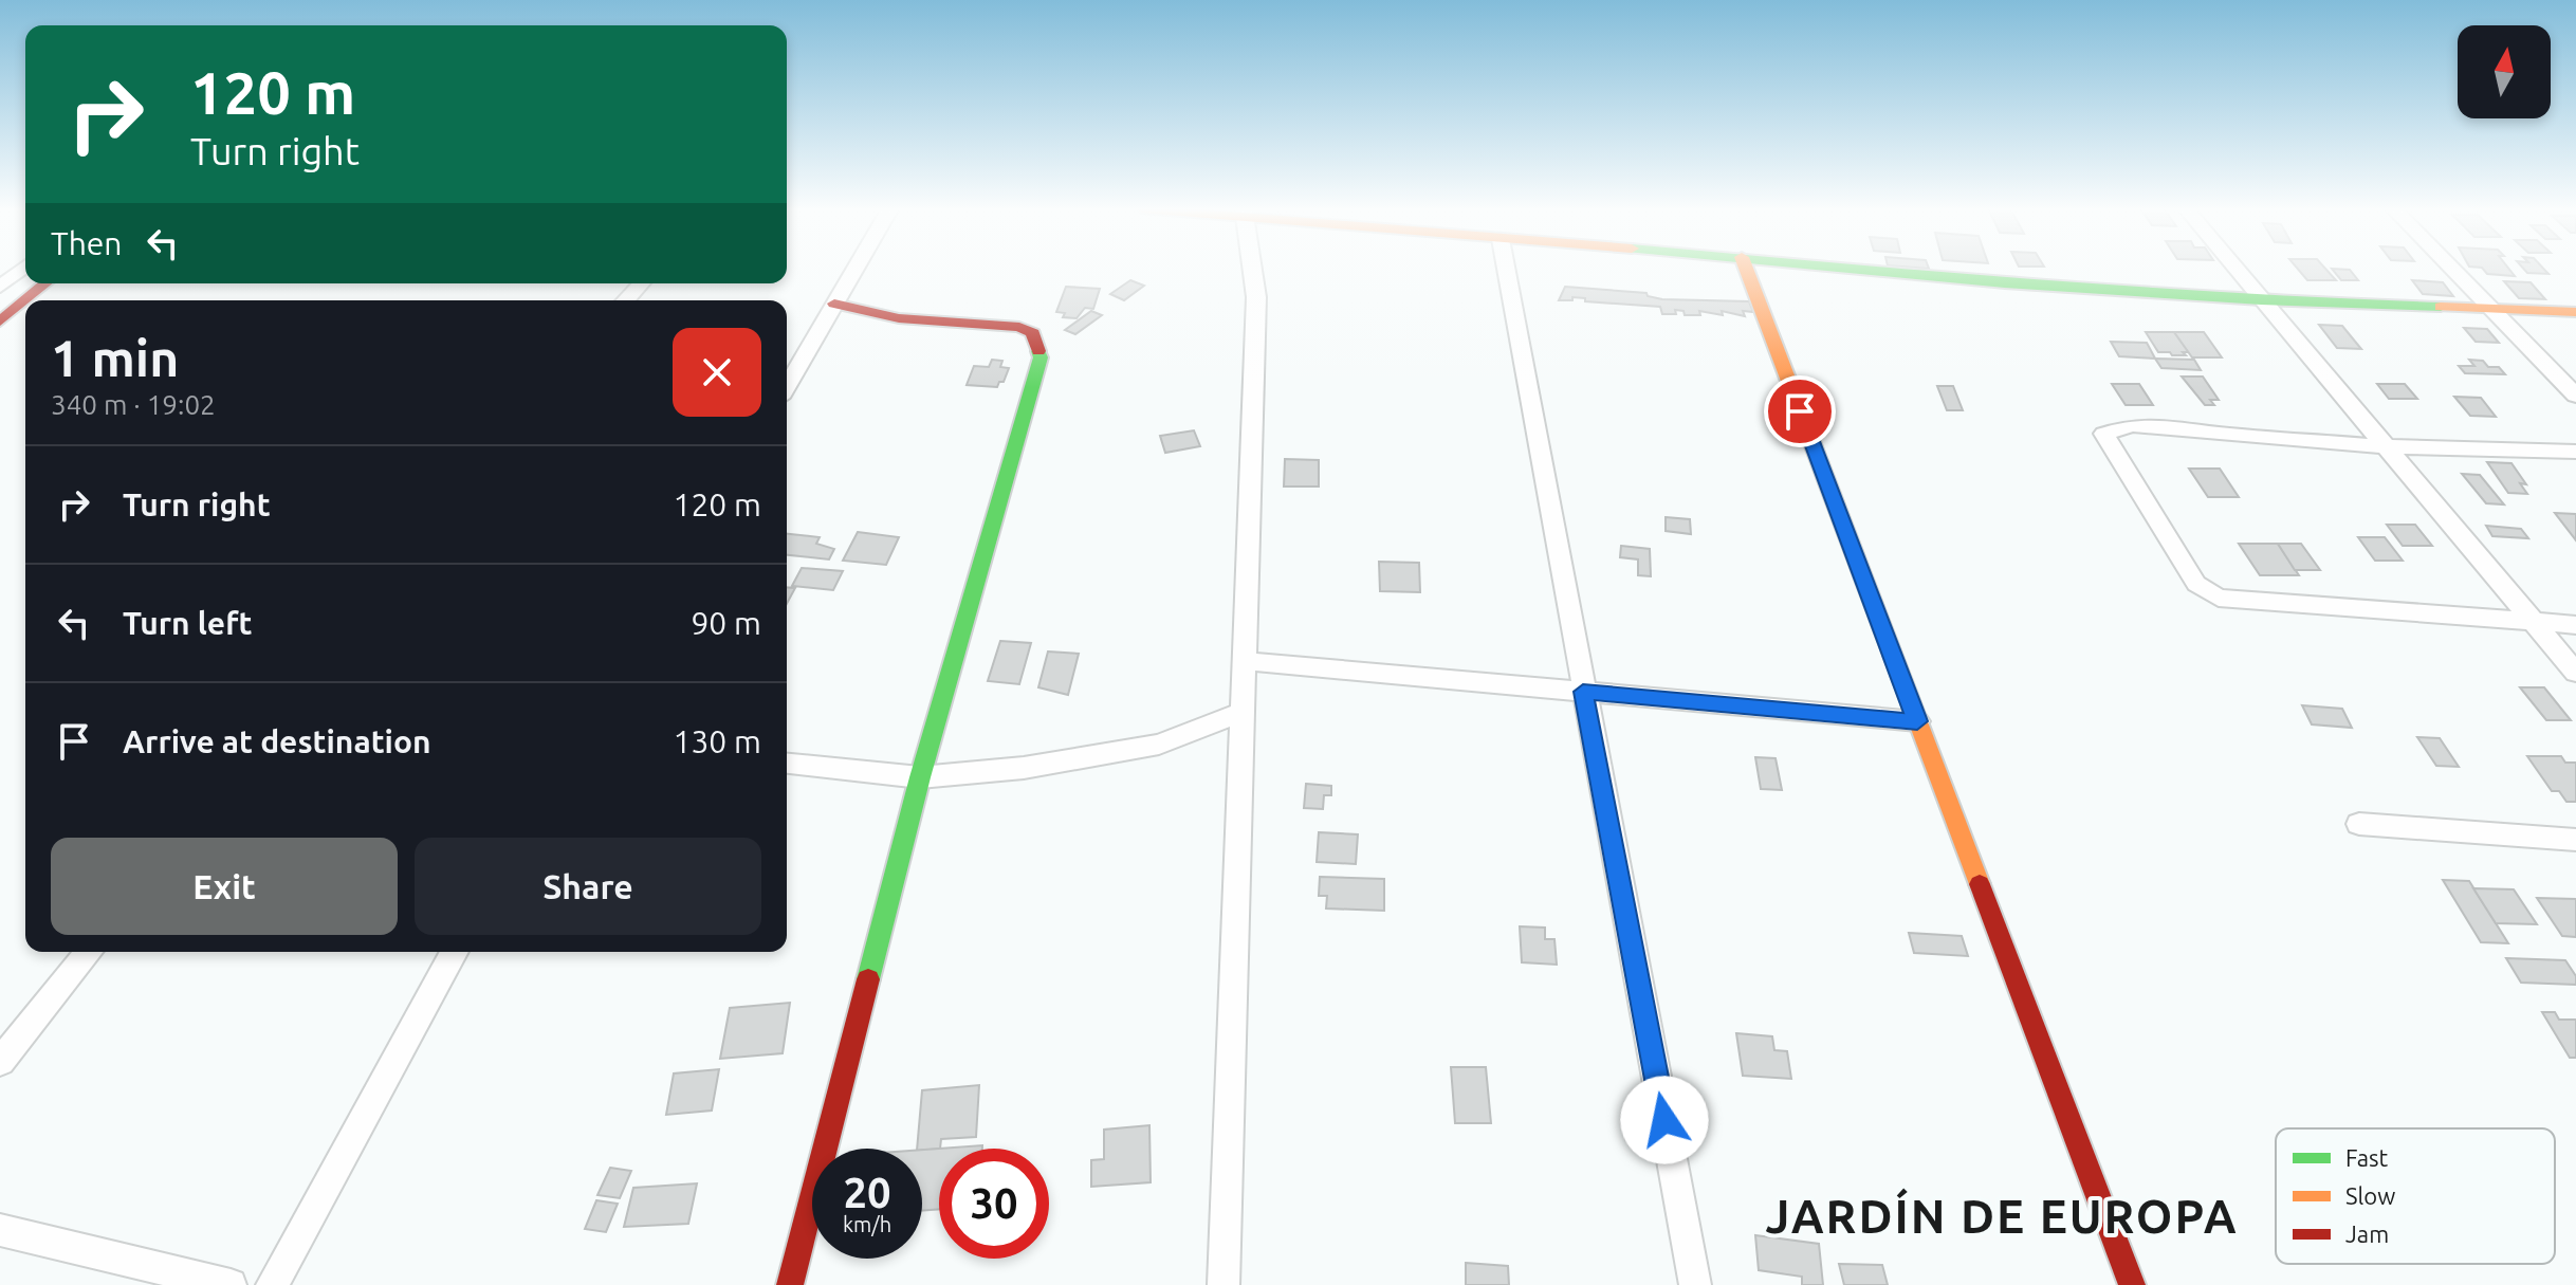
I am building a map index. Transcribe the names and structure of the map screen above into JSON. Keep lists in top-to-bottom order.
{
  "districts": ["JARDÍN DE EUROPA"],
  "legend": ["Fast", "Slow", "Jam"],
  "north": "top",
  "page": {
    "turn": ["120 m", "Turn right"],
    "then": "Then",
    "heading": ["1 min", "340 m · 19:02"],
    "list": [
      {
        "name": "Turn right",
        "value": "120 m"
      },
      {
        "name": "Turn left",
        "value": "90 m"
      },
      {
        "name": "Arrive at destination",
        "value": "130 m"
      }
    ],
    "buttons": ["Exit", "Share"],
    "speed": "20 km/h",
    "limit": "30"
  }
}
